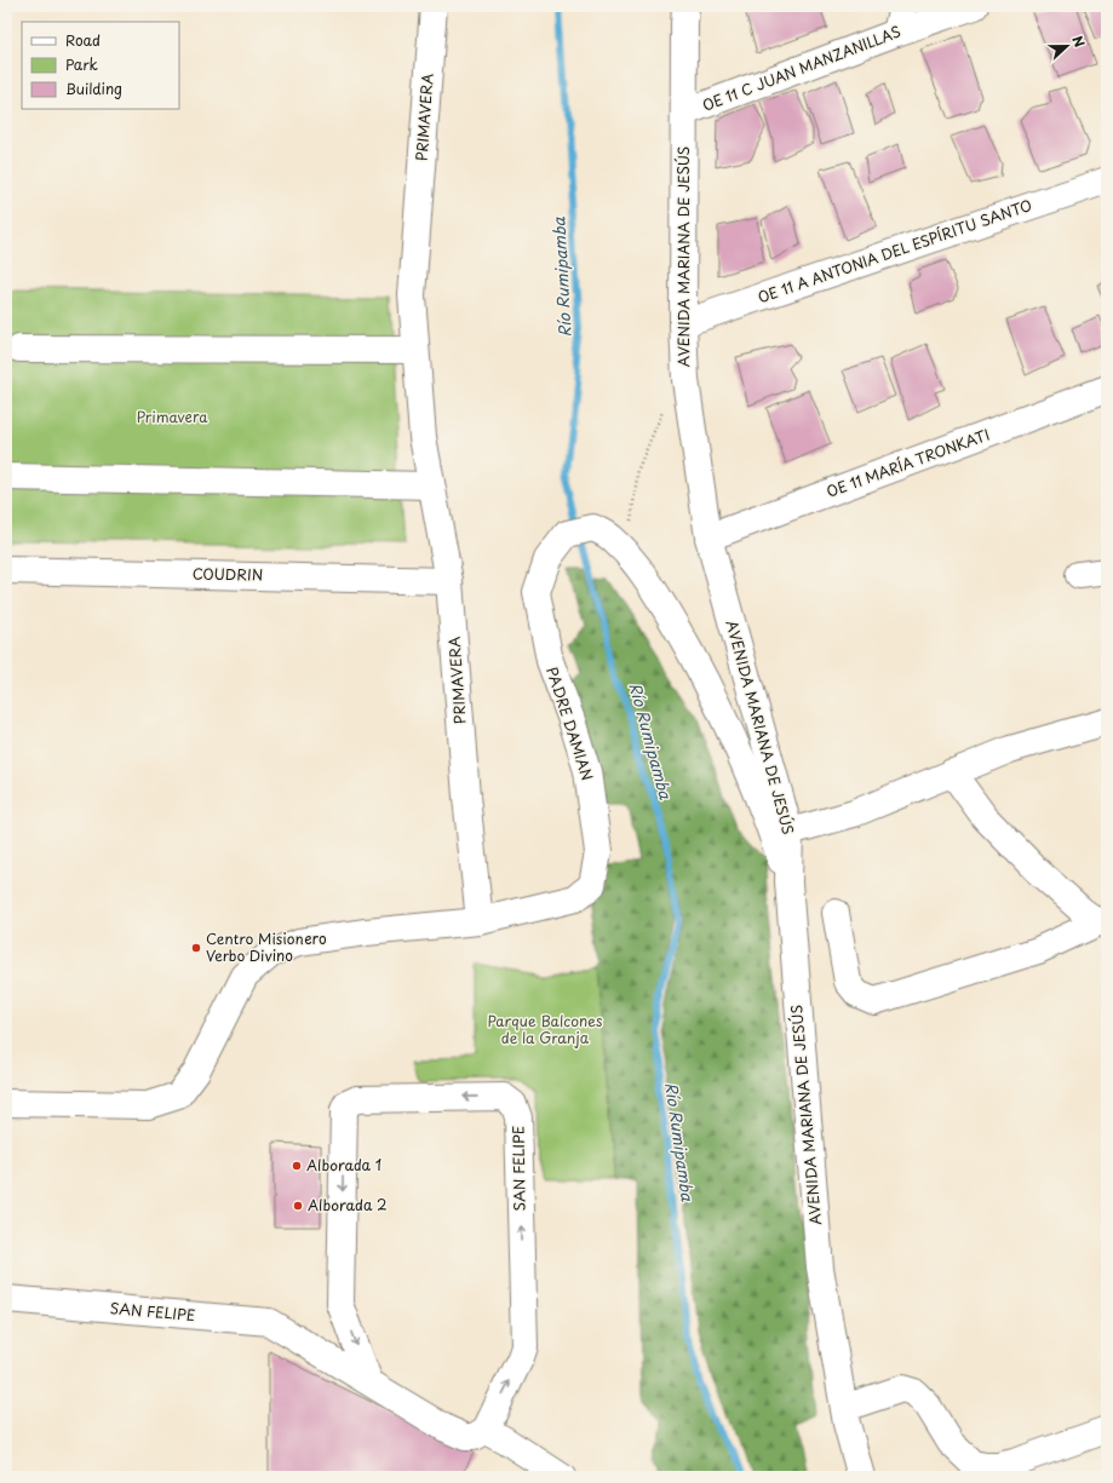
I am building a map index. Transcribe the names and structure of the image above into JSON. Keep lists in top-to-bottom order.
{
  "streets": {
    "street": [
      "OE 11 C JUAN MANZANILLAS",
      "PRIMAVERA",
      "OE 11 A ANTONIA DEL ESPÍRITU SANTO",
      "AVENIDA MARIANA DE JESÚS",
      "OE 11 MARÍA TRONKATI",
      "COUDRIN",
      "PADRE DAMIAN",
      "SAN FELIPE"
    ]
  },
  "crossings": [
    ["OE 11 C JUAN MANZANILLAS", "AVENIDA MARIANA DE JESÚS"],
    ["PRIMAVERA", "COUDRIN"],
    ["PRIMAVERA", "PADRE DAMIAN"],
    ["OE 11 A ANTONIA DEL ESPÍRITU SANTO", "AVENIDA MARIANA DE JESÚS"],
    ["AVENIDA MARIANA DE JESÚS", "OE 11 MARÍA TRONKATI"],
    ["AVENIDA MARIANA DE JESÚS", "PADRE DAMIAN"]
  ],
  "water": ["Río Rumipamba"],
  "parks": ["Primavera", "Parque Balcones de la Granja"],
  "places": ["Centro Misionero Verbo Divino", "Alborada 1", "Alborada 2"],
  "legend": ["Road", "Park", "Building"],
  "north": "right"
}
